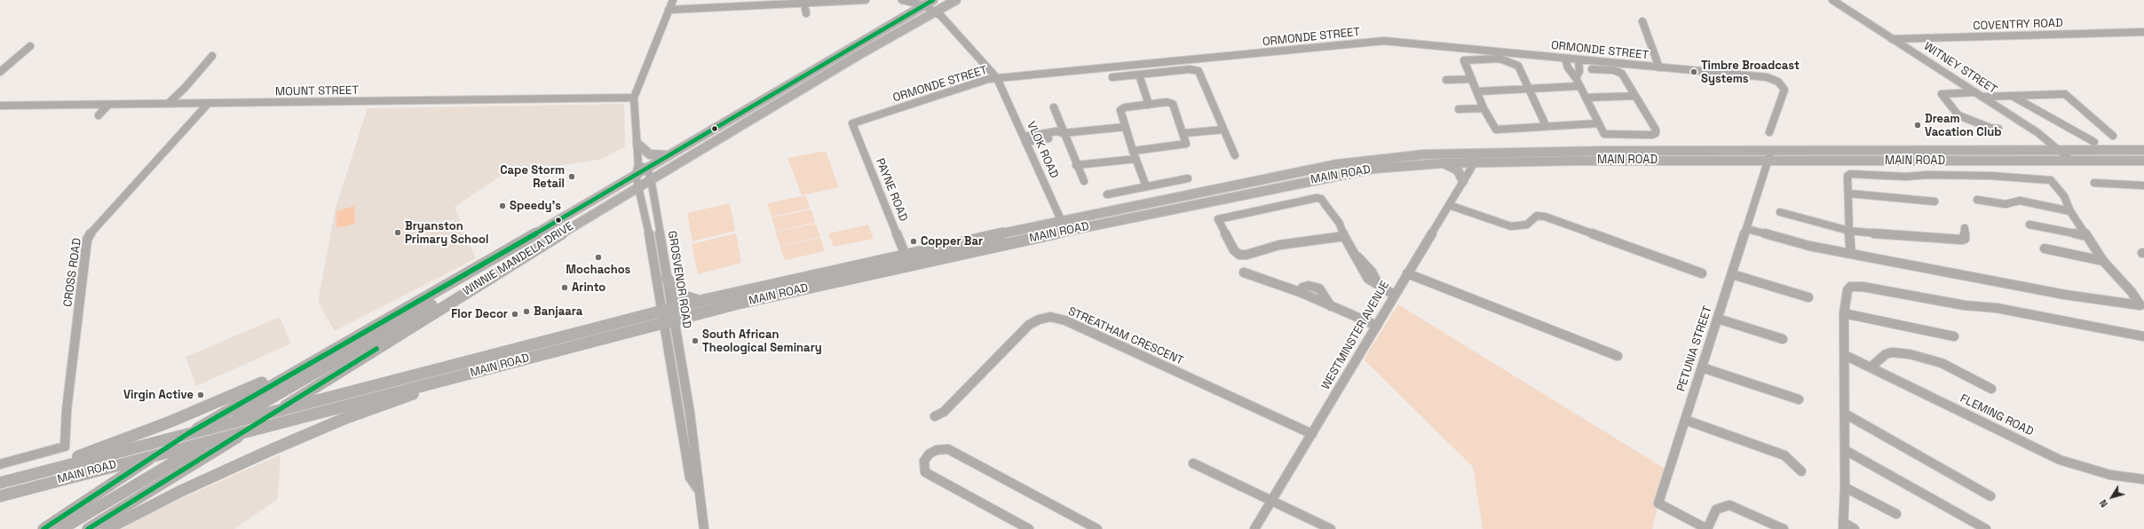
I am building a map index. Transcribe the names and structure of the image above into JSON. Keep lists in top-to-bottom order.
{
  "streets": {
    "main road": ["MAIN ROAD", "WINNIE MANDELA DRIVE"],
    "street": [
      "COVENTRY ROAD",
      "ORMONDE STREET",
      "WITNEY STREET",
      "MOUNT STREET",
      "VLOK ROAD",
      "PAYNE ROAD",
      "CROSS ROAD",
      "GROSVENOR ROAD",
      "WESTMINSTER AVENUE",
      "STREATHAM CRESCENT",
      "PETUNIA STREET",
      "FLEMING ROAD"
    ]
  },
  "crossings": [
    ["COVENTRY ROAD", "WITNEY STREET"],
    ["ORMONDE STREET", "VLOK ROAD"],
    ["ORMONDE STREET", "PAYNE ROAD"],
    ["ORMONDE STREET", "WINNIE MANDELA DRIVE"],
    ["WITNEY STREET", "MAIN ROAD"],
    ["MOUNT STREET", "CROSS ROAD"],
    ["MOUNT STREET", "GROSVENOR ROAD"],
    ["VLOK ROAD", "MAIN ROAD"],
    ["MAIN ROAD", "PAYNE ROAD"],
    ["MAIN ROAD", "WINNIE MANDELA DRIVE"],
    ["MAIN ROAD", "GROSVENOR ROAD"],
    ["MAIN ROAD", "WESTMINSTER AVENUE"],
    ["MAIN ROAD", "PETUNIA STREET"],
    ["WINNIE MANDELA DRIVE", "GROSVENOR ROAD"],
    ["WESTMINSTER AVENUE", "STREATHAM CRESCENT"]
  ],
  "places": [
    "Timbre Broadcast Systems",
    "Dream Vacation Club",
    "Cape Storm Retail",
    "Speedy's",
    "Bryanston Primary School",
    "Copper Bar",
    "Mochachos",
    "Arinto",
    "Banjaara",
    "Flor Decor",
    "South African Theological Seminary",
    "Virgin Active"
  ],
  "north": "bottom left"
}
